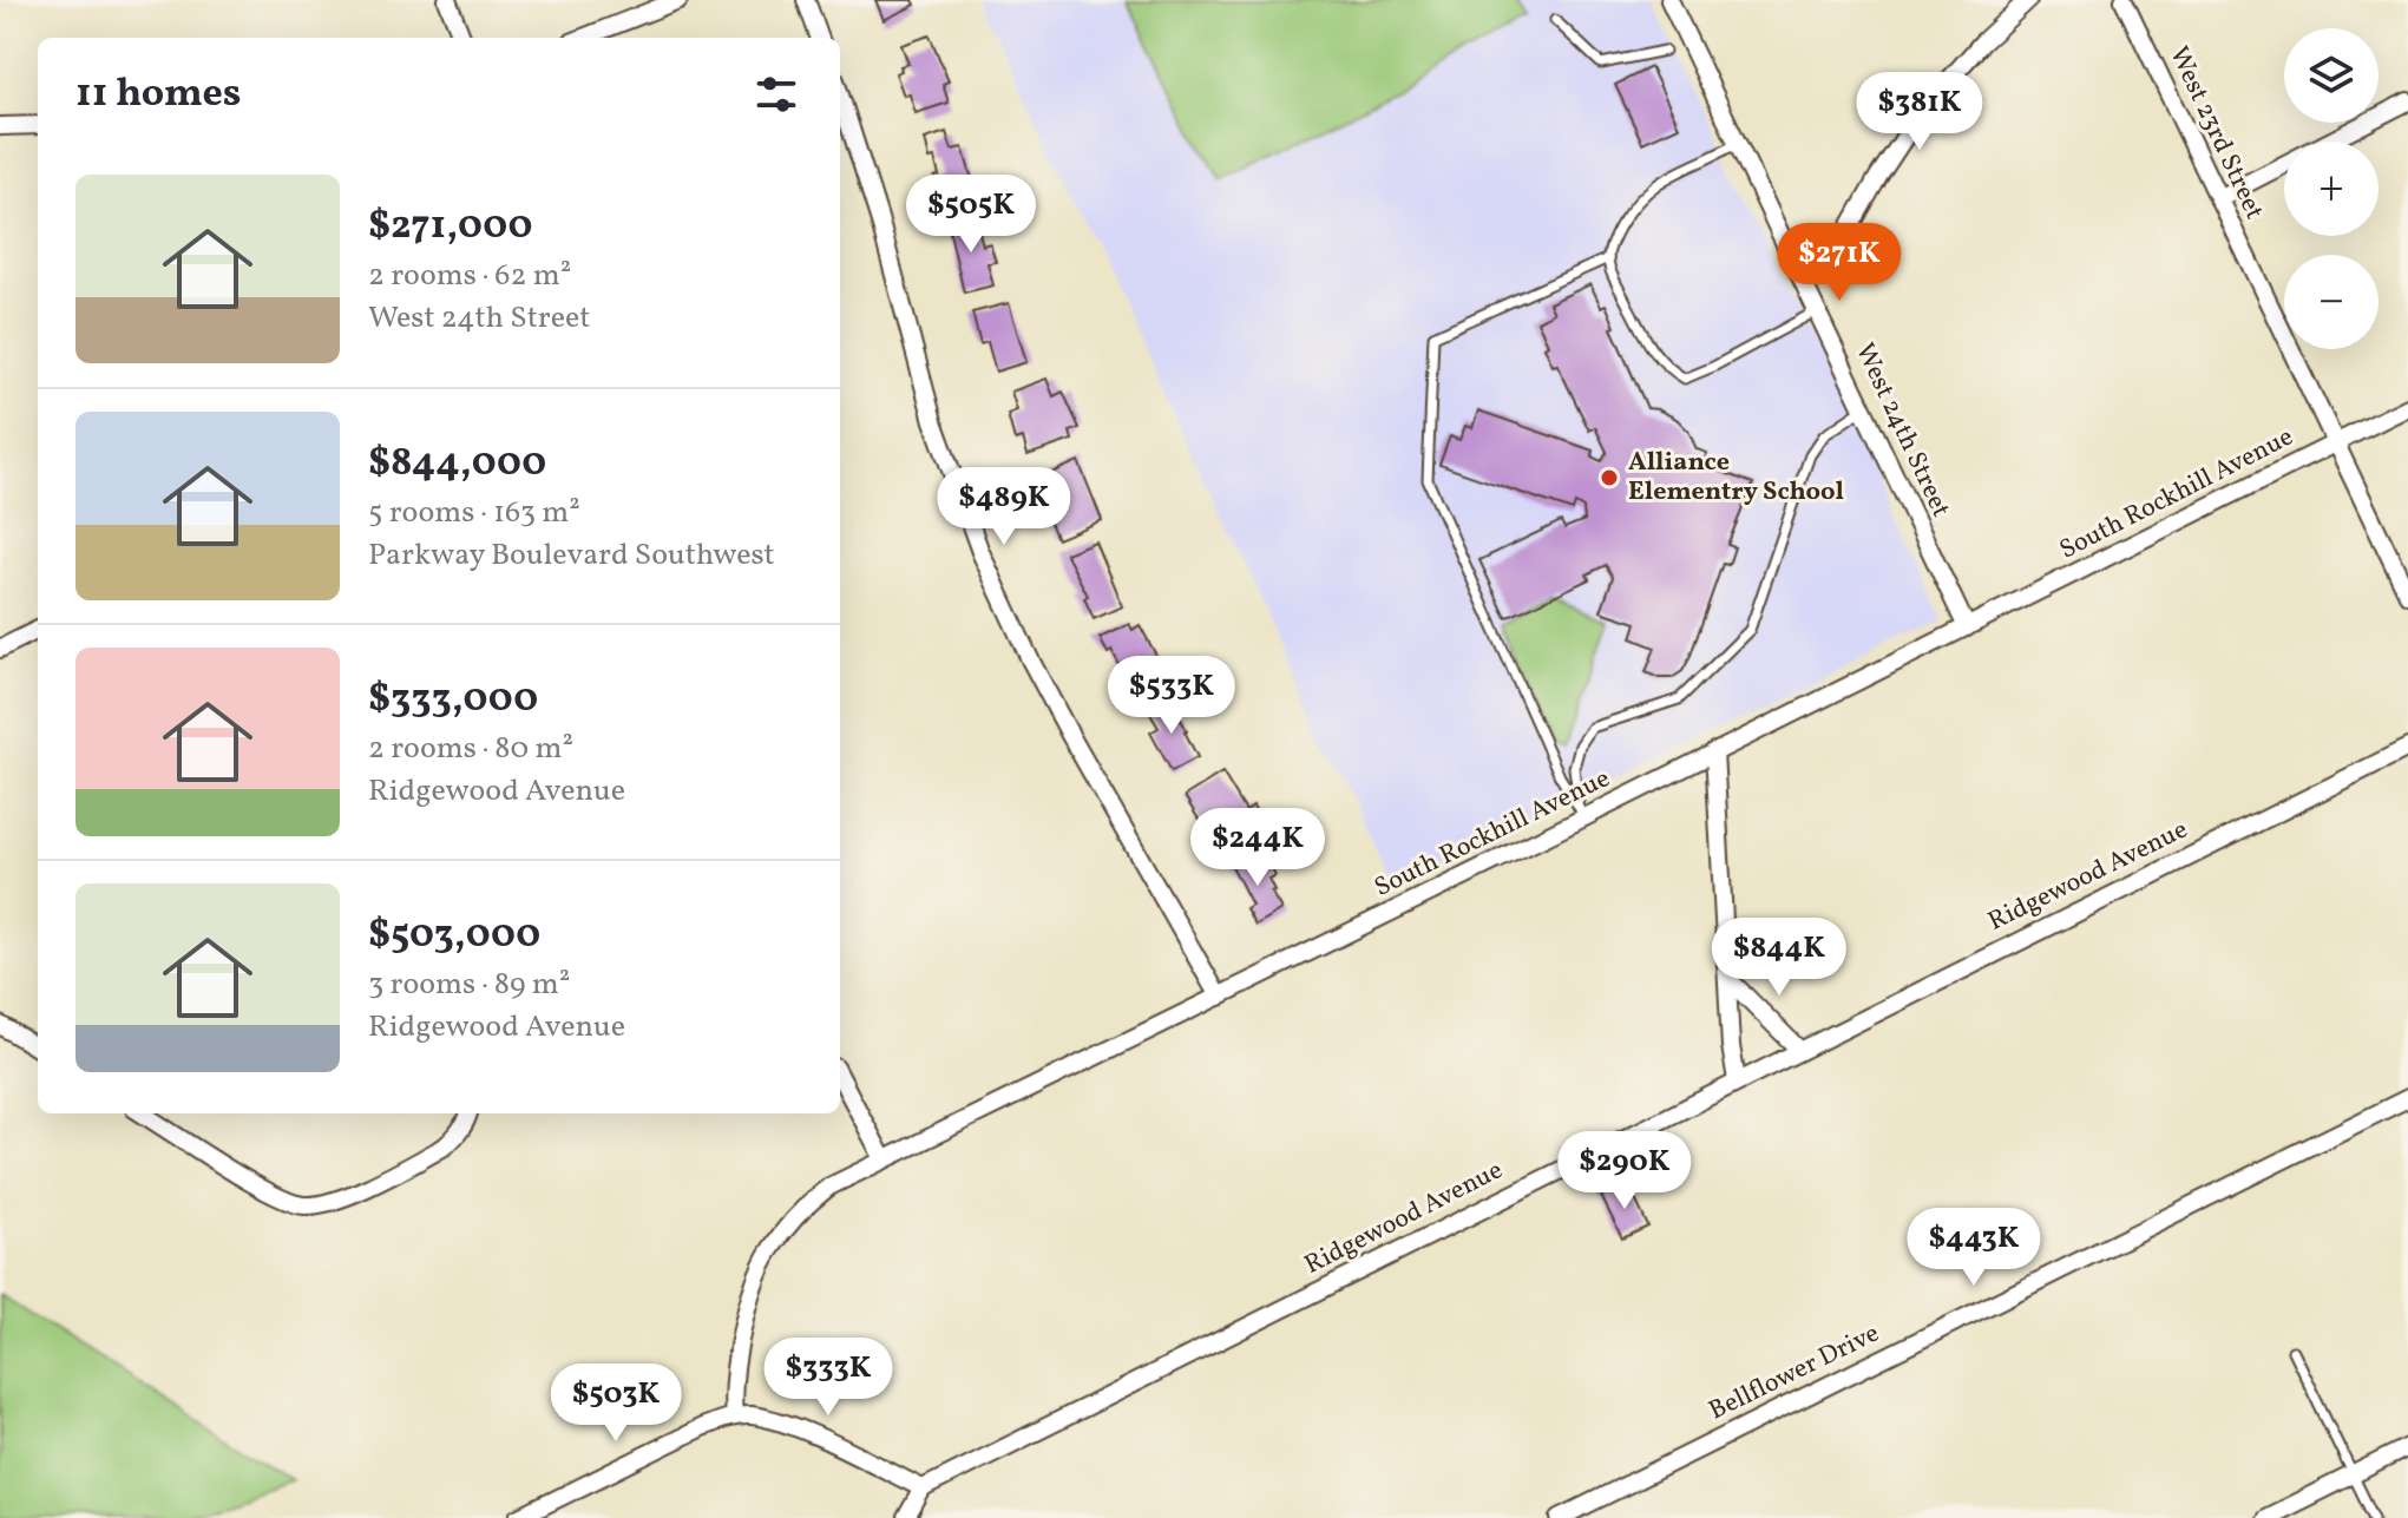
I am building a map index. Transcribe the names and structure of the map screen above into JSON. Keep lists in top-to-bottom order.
{
  "streets": {
    "street": [
      "West 23rd Street",
      "West 24th Street",
      "South Rockhill Avenue",
      "Ridgewood Avenue",
      "Bellflower Drive"
    ]
  },
  "crossings": [
    ["West 23rd Street", "South Rockhill Avenue"],
    ["West 24th Street", "South Rockhill Avenue"]
  ],
  "places": ["Alliance Elementry School"],
  "page": {
    "map_buttons": ["+", "−"],
    "heading": "11 homes",
    "price": [
      "$381K",
      "$505K",
      "$271K",
      "$489K",
      "$533K",
      "$244K",
      "$844K",
      "$290K",
      "$443K",
      "$333K",
      "$503K"
    ],
    "list": [
      {
        "name": "$271,000",
        "note": "2 rooms · 62 m² · West 24th Street"
      },
      {
        "name": "$844,000",
        "note": "5 rooms · 163 m² · Parkway Boulevard Southwest"
      },
      {
        "name": "$333,000",
        "note": "2 rooms · 80 m² · Ridgewood Avenue"
      },
      {
        "name": "$503,000",
        "note": "3 rooms · 89 m² · Ridgewood Avenue"
      }
    ]
  }
}
